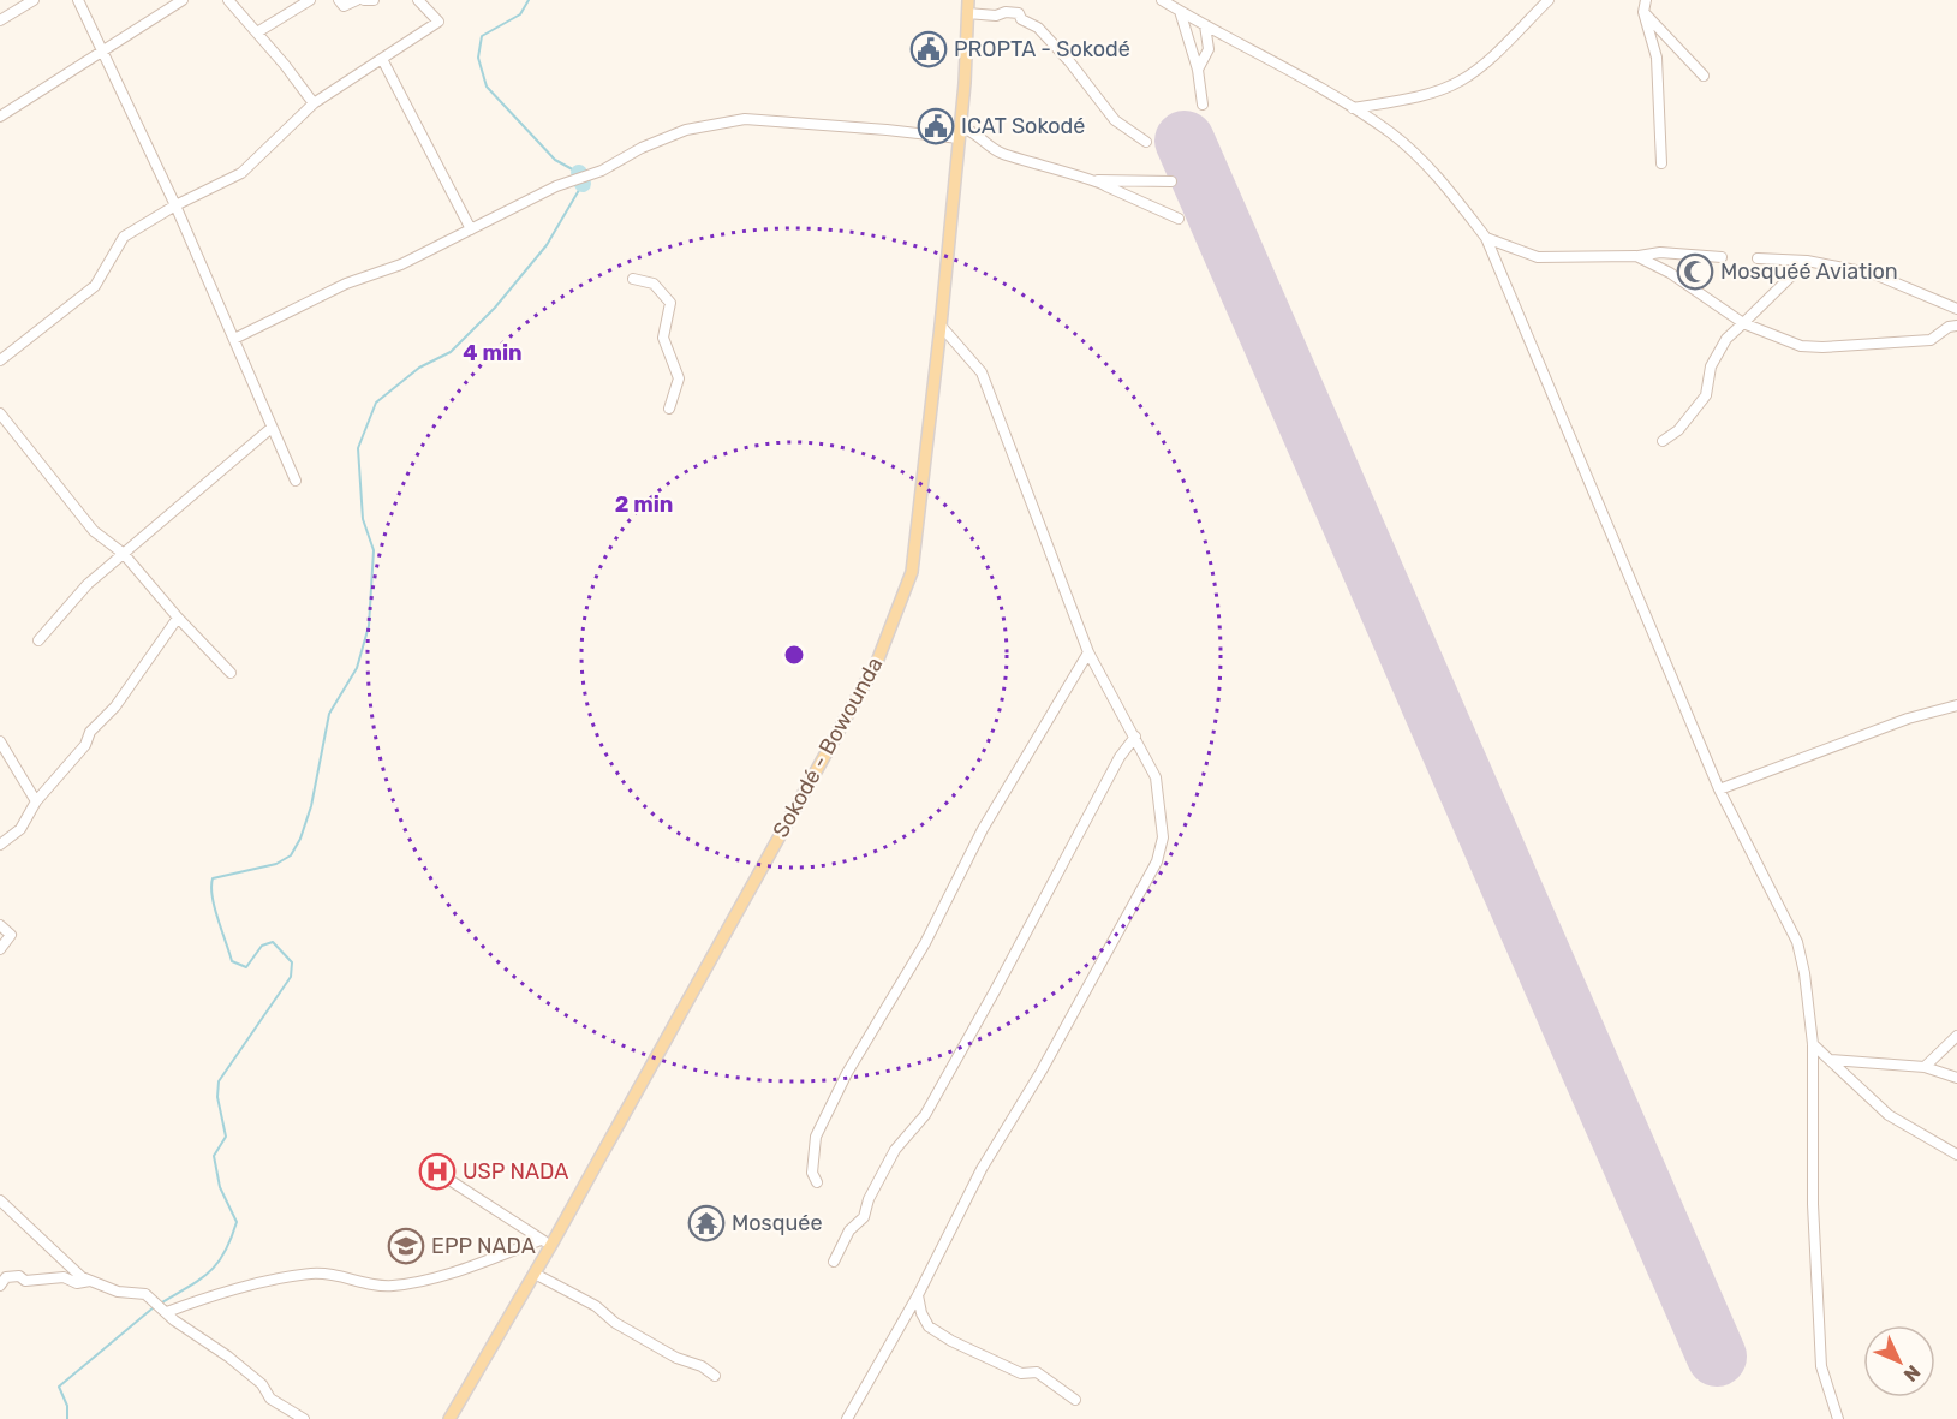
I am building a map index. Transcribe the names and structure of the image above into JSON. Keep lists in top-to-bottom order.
{
  "streets": {
    "main road": ["Sokodé - Bowounda"]
  },
  "places": {
    "public building": ["PROPTA - Sokodé", "ICAT Sokodé"],
    "mosque": ["Mosquéé Aviation"],
    "hospital": ["USP NADA"],
    "temple": ["Mosquée"],
    "school or university": ["EPP NADA"]
  },
  "north": "bottom right",
  "rings": ["4 min", "2 min"]
}
